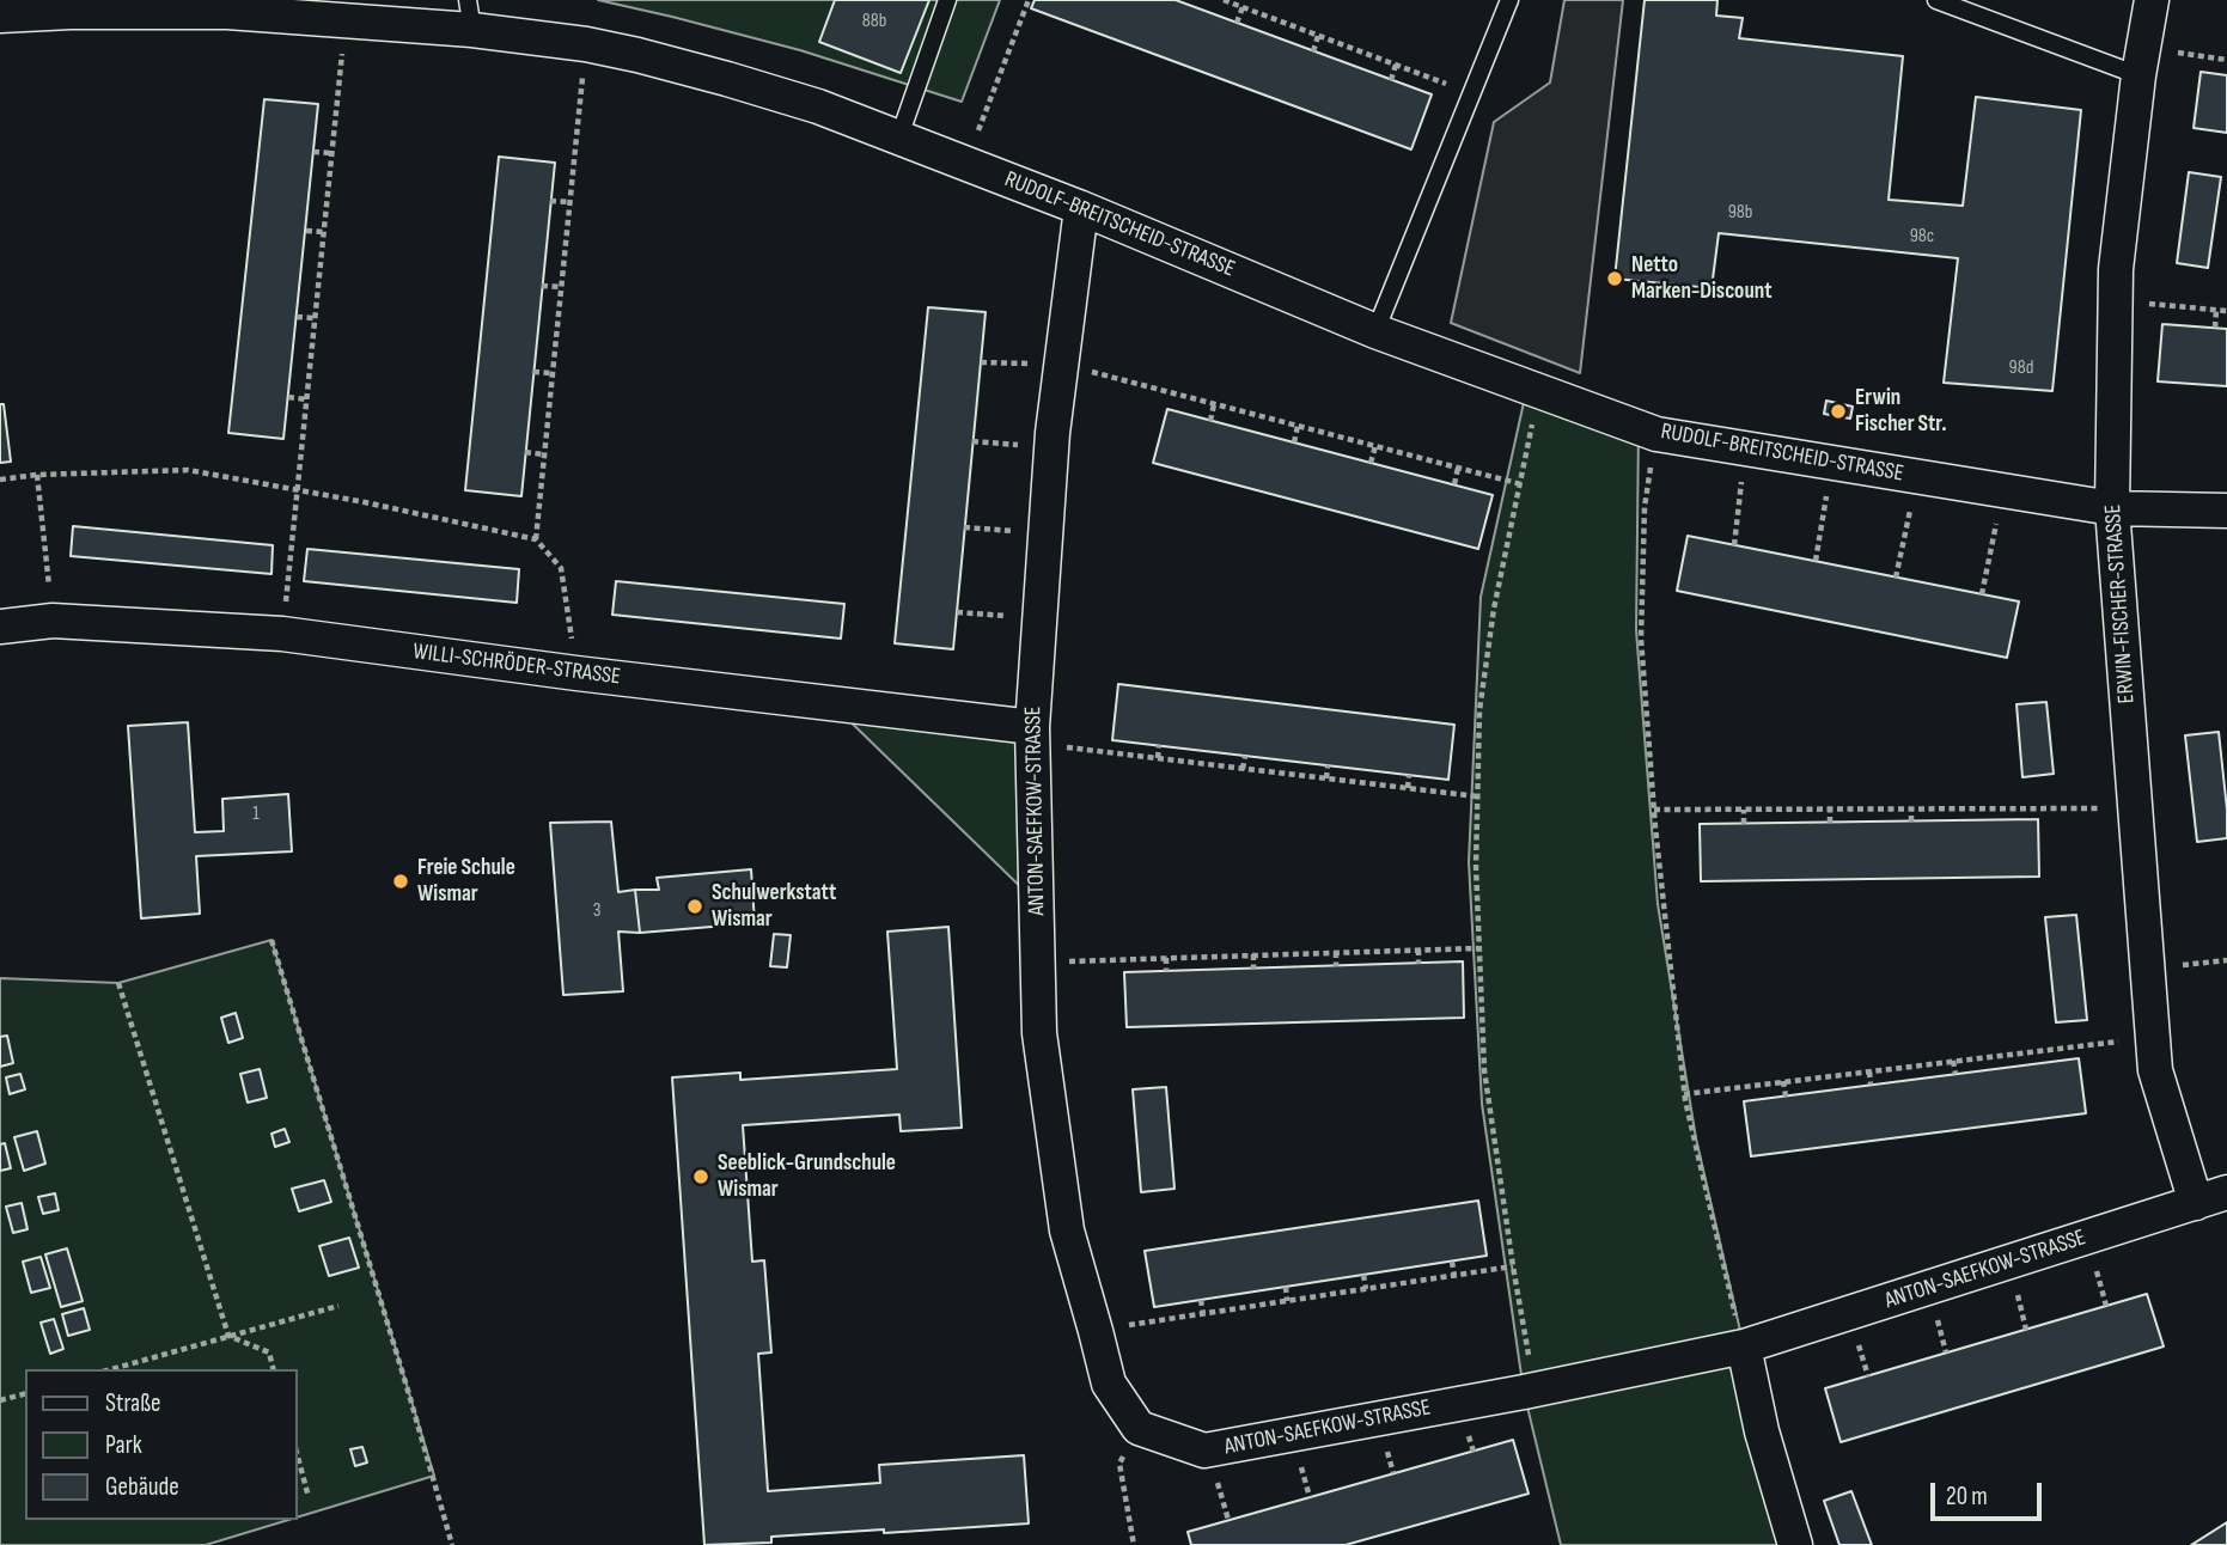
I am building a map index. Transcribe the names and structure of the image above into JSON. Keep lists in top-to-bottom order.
{
  "streets": {
    "street": [
      "RUDOLF-BREITSCHEID-STRASSE",
      "ERWIN-FISCHER-STRASSE",
      "WILLI-SCHRÖDER-STRASSE",
      "ANTON-SAEFKOW-STRASSE"
    ]
  },
  "crossings": [
    ["RUDOLF-BREITSCHEID-STRASSE", "ERWIN-FISCHER-STRASSE"],
    ["RUDOLF-BREITSCHEID-STRASSE", "ANTON-SAEFKOW-STRASSE"],
    ["ERWIN-FISCHER-STRASSE", "ANTON-SAEFKOW-STRASSE"],
    ["WILLI-SCHRÖDER-STRASSE", "ANTON-SAEFKOW-STRASSE"]
  ],
  "places": [
    "Netto Marken-Discount",
    "Erwin Fischer Str.",
    "Freie Schule Wismar",
    "Schulwerkstatt Wismar",
    "Seeblick-Grundschule Wismar"
  ],
  "house_numbers": [
    "88b",
    "98b",
    "98c",
    "98d",
    "1",
    "3"
  ],
  "legend": ["Straße", "Park", "Gebäude"],
  "scale_bar": "20 m"
}
